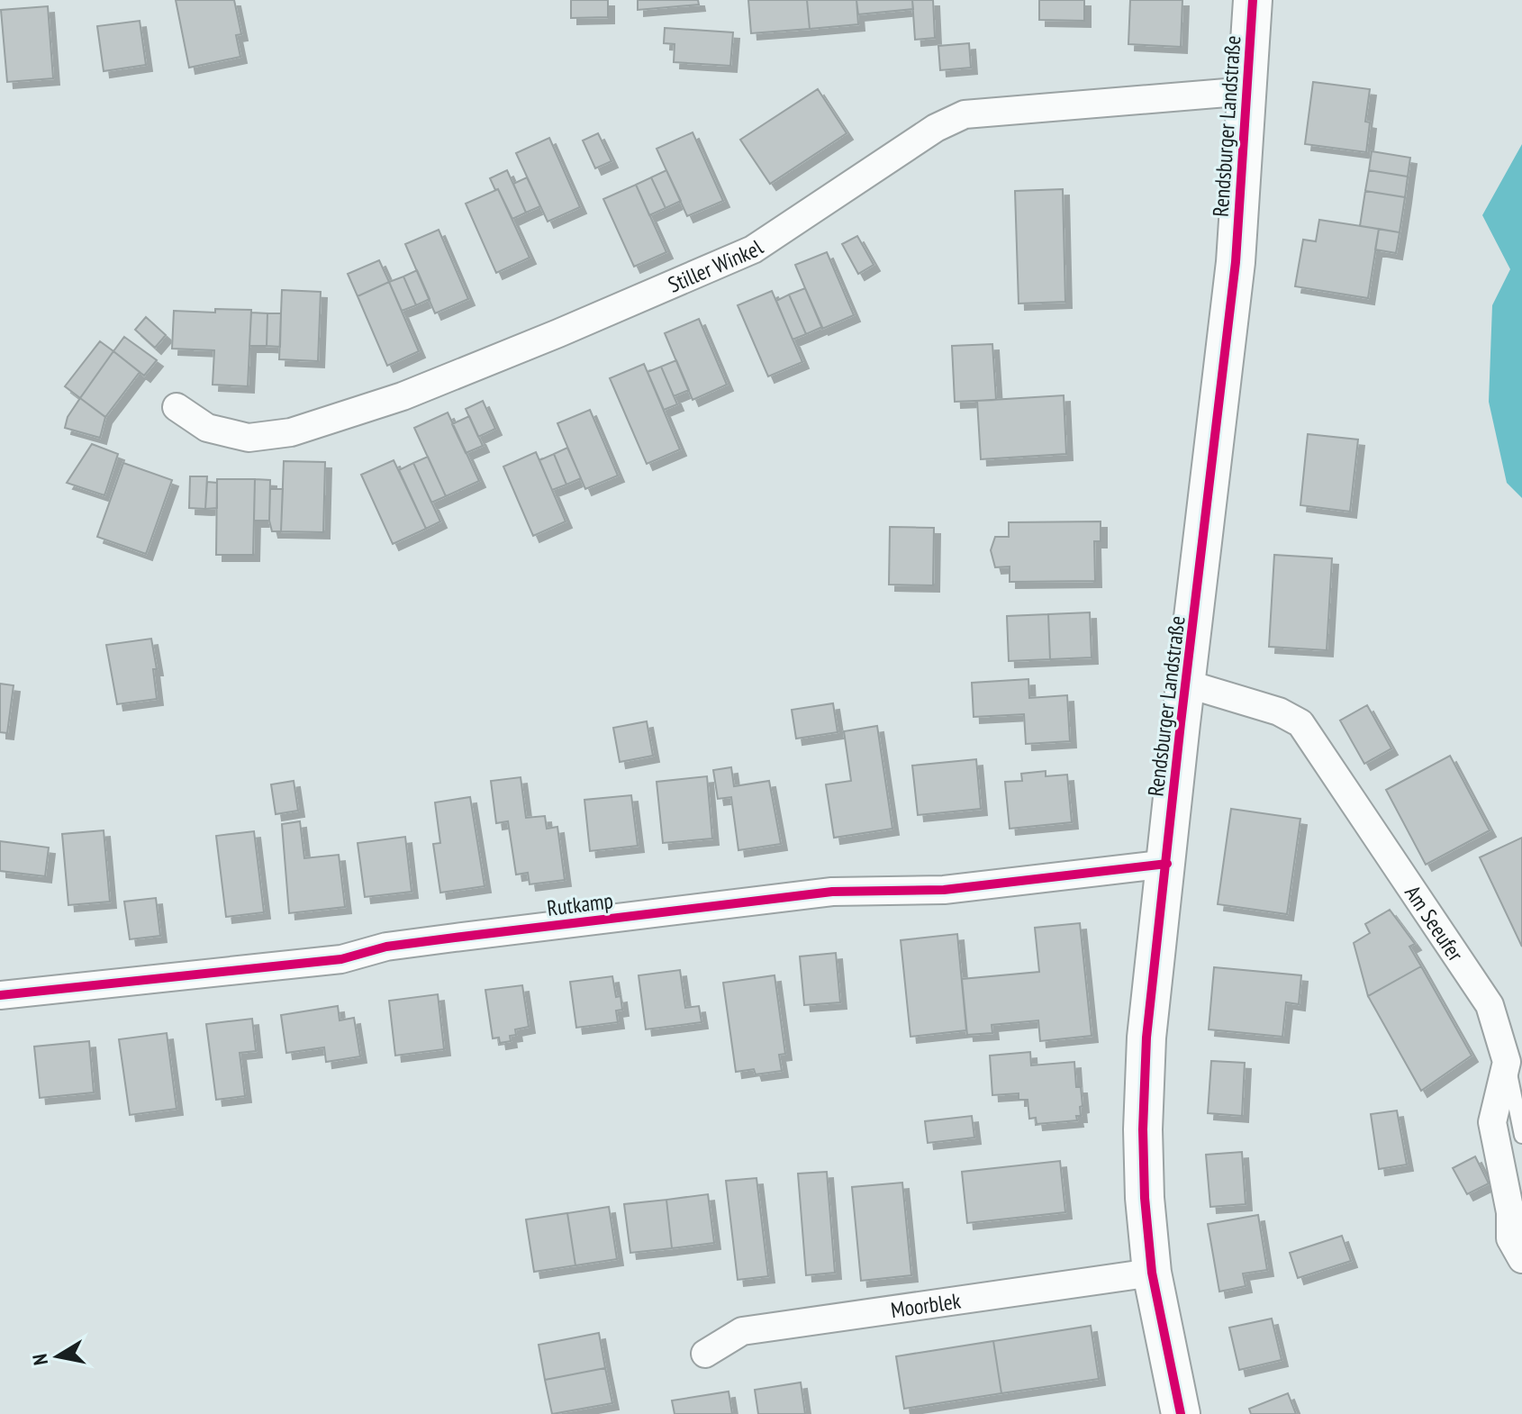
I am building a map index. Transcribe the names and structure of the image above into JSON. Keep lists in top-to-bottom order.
{
  "streets": {
    "street": [
      "Rendsburger Landstraße",
      "Stiller Winkel",
      "Rutkamp",
      "Am Seeufer",
      "Moorblek"
    ]
  },
  "crossings": [
    ["Rendsburger Landstraße", "Stiller Winkel"],
    ["Rendsburger Landstraße", "Rutkamp"],
    ["Rendsburger Landstraße", "Am Seeufer"],
    ["Rendsburger Landstraße", "Moorblek"]
  ],
  "north": "left"
}
